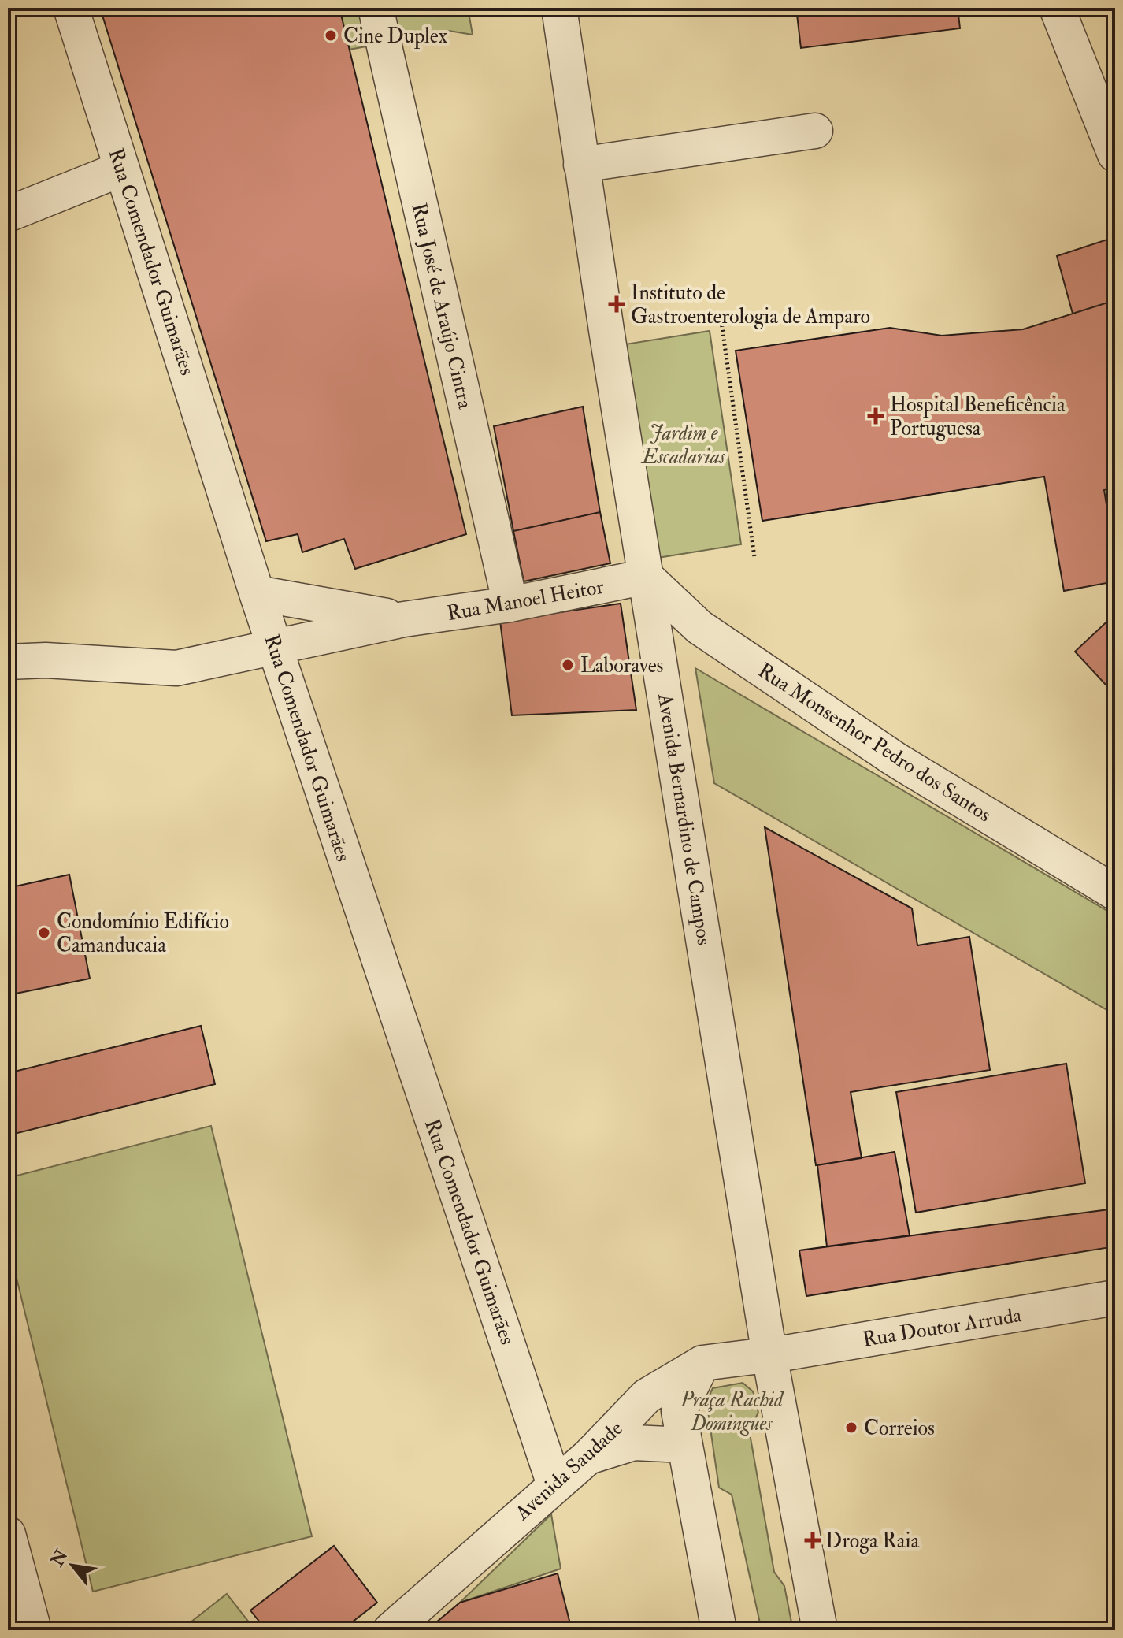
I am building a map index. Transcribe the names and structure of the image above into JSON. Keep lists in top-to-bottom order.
{
  "streets": {
    "street": [
      "Rua Comendador Guimarães",
      "Rua José de Araújo Cintra",
      "Rua Manoel Heitor",
      "Rua Monsenhor Pedro dos Santos",
      "Avenida Bernardino de Campos",
      "Rua Doutor Arruda",
      "Avenida Saudade"
    ]
  },
  "crossings": [
    ["Rua Comendador Guimarães", "Rua Manoel Heitor"],
    ["Rua Comendador Guimarães", "Avenida Saudade"],
    ["Rua José de Araújo Cintra", "Rua Manoel Heitor"],
    ["Rua Manoel Heitor", "Rua Monsenhor Pedro dos Santos"],
    ["Rua Manoel Heitor", "Avenida Bernardino de Campos"],
    ["Rua Monsenhor Pedro dos Santos", "Avenida Bernardino de Campos"],
    ["Avenida Bernardino de Campos", "Rua Doutor Arruda"],
    ["Avenida Bernardino de Campos", "Avenida Saudade"],
    ["Rua Doutor Arruda", "Avenida Saudade"]
  ],
  "parks": ["Jardim e Escadarias", "Praça Rachid Domingues"],
  "places": {
    "other": [
      "Cine Duplex",
      "Laboraves",
      "Condomínio Edifício Camanducaia",
      "Correios"
    ],
    "health": ["Instituto de Gastroenterologia de Amparo", "Hospital Beneficência Portuguesa", "Droga Raia"]
  },
  "north": "top left"
}
